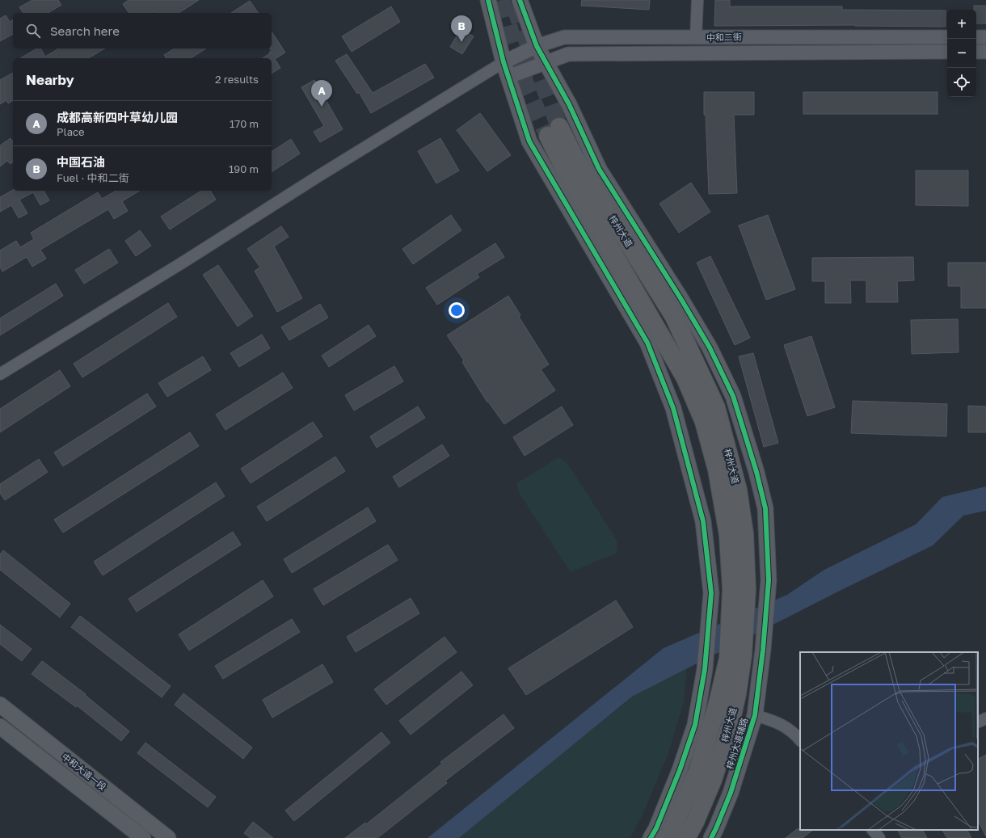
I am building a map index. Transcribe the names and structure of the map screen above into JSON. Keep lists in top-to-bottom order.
{
  "streets": {
    "highway": ["梓州大道"],
    "main road": ["梓州大道辅路", "中和大道一段"],
    "street": ["中和二街"]
  },
  "crossings": [
    ["中和二街", "梓州大道辅路"]
  ],
  "page": {
    "map_buttons": ["+", "−"],
    "search": "Search here",
    "pins": ["B", "A"],
    "heading": ["Nearby", "2 results"],
    "list": [
      {
        "mark": "A",
        "name": "成都高新四叶草幼儿园",
        "note": "Place",
        "value": "170 m"
      },
      {
        "mark": "B",
        "name": "中国石油",
        "note": "Fuel · 中和二街",
        "value": "190 m"
      }
    ]
  }
}
